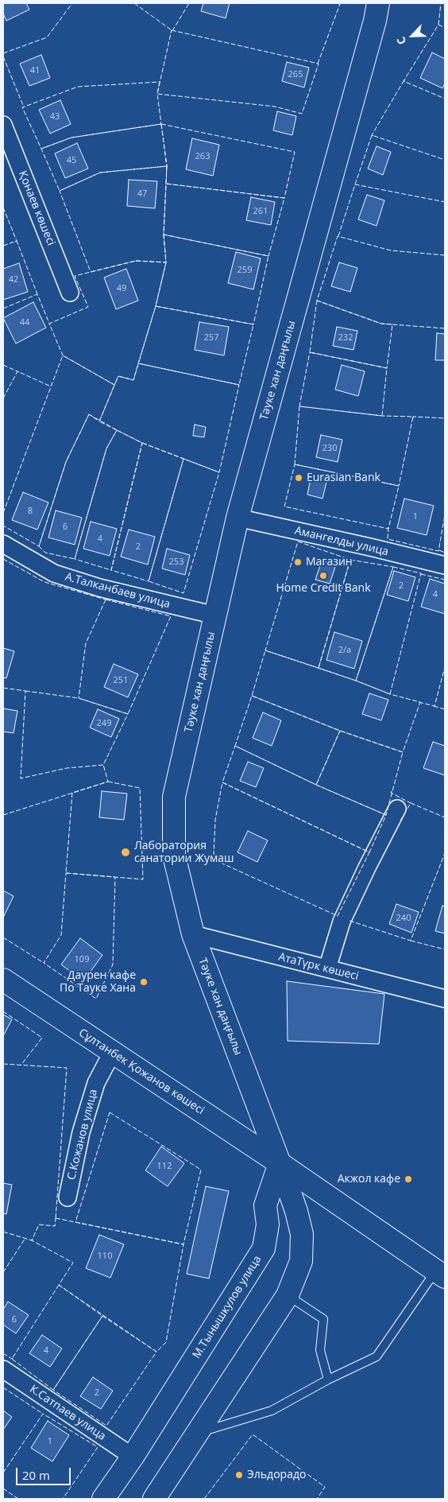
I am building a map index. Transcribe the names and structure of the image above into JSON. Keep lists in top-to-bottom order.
{
  "streets": {
    "main road": ["Тәуке хан даңғылы", "Сұлтанбек Қожанов көшесі", "М.Тынышкулов улица"],
    "street": [
      "Қонаев көшесі",
      "Амангелды улица",
      "А.Талканбаев улица",
      "АтаТүрк көшесі",
      "С.Кожанов улица",
      "К.Сатпаев улица"
    ]
  },
  "crossings": [
    ["Тәуке хан даңғылы", "Амангелды улица"],
    ["Тәуке хан даңғылы", "А.Талканбаев улица"],
    ["Тәуке хан даңғылы", "АтаТүрк көшесі"],
    ["Тәуке хан даңғылы", "Сұлтанбек Қожанов көшесі"],
    ["Тәуке хан даңғылы", "М.Тынышкулов улица"],
    ["Сұлтанбек Қожанов көшесі", "С.Кожанов улица"],
    ["Сұлтанбек Қожанов көшесі", "М.Тынышкулов улица"],
    ["М.Тынышкулов улица", "К.Сатпаев улица"]
  ],
  "places": [
    "Eurasian Bank",
    "Магазин",
    "Home Credit Bank",
    "Лаборатория санатории Жумаш",
    "Даурен кафе По Тауке Хана",
    "Акжол кафе",
    "Эльдорадо"
  ],
  "house_numbers": [
    "41",
    "265",
    "43",
    "263",
    "45",
    "47",
    "261",
    "259",
    "42",
    "49",
    "44",
    "257",
    "232",
    "230",
    "8",
    "1",
    "6",
    "4",
    "2",
    "253",
    "2",
    "4",
    "2/а",
    "251",
    "249",
    "240",
    "109",
    "112",
    "110",
    "6",
    "4",
    "2",
    "1"
  ],
  "scale_bar": "20 m",
  "north": "bottom left"
}
